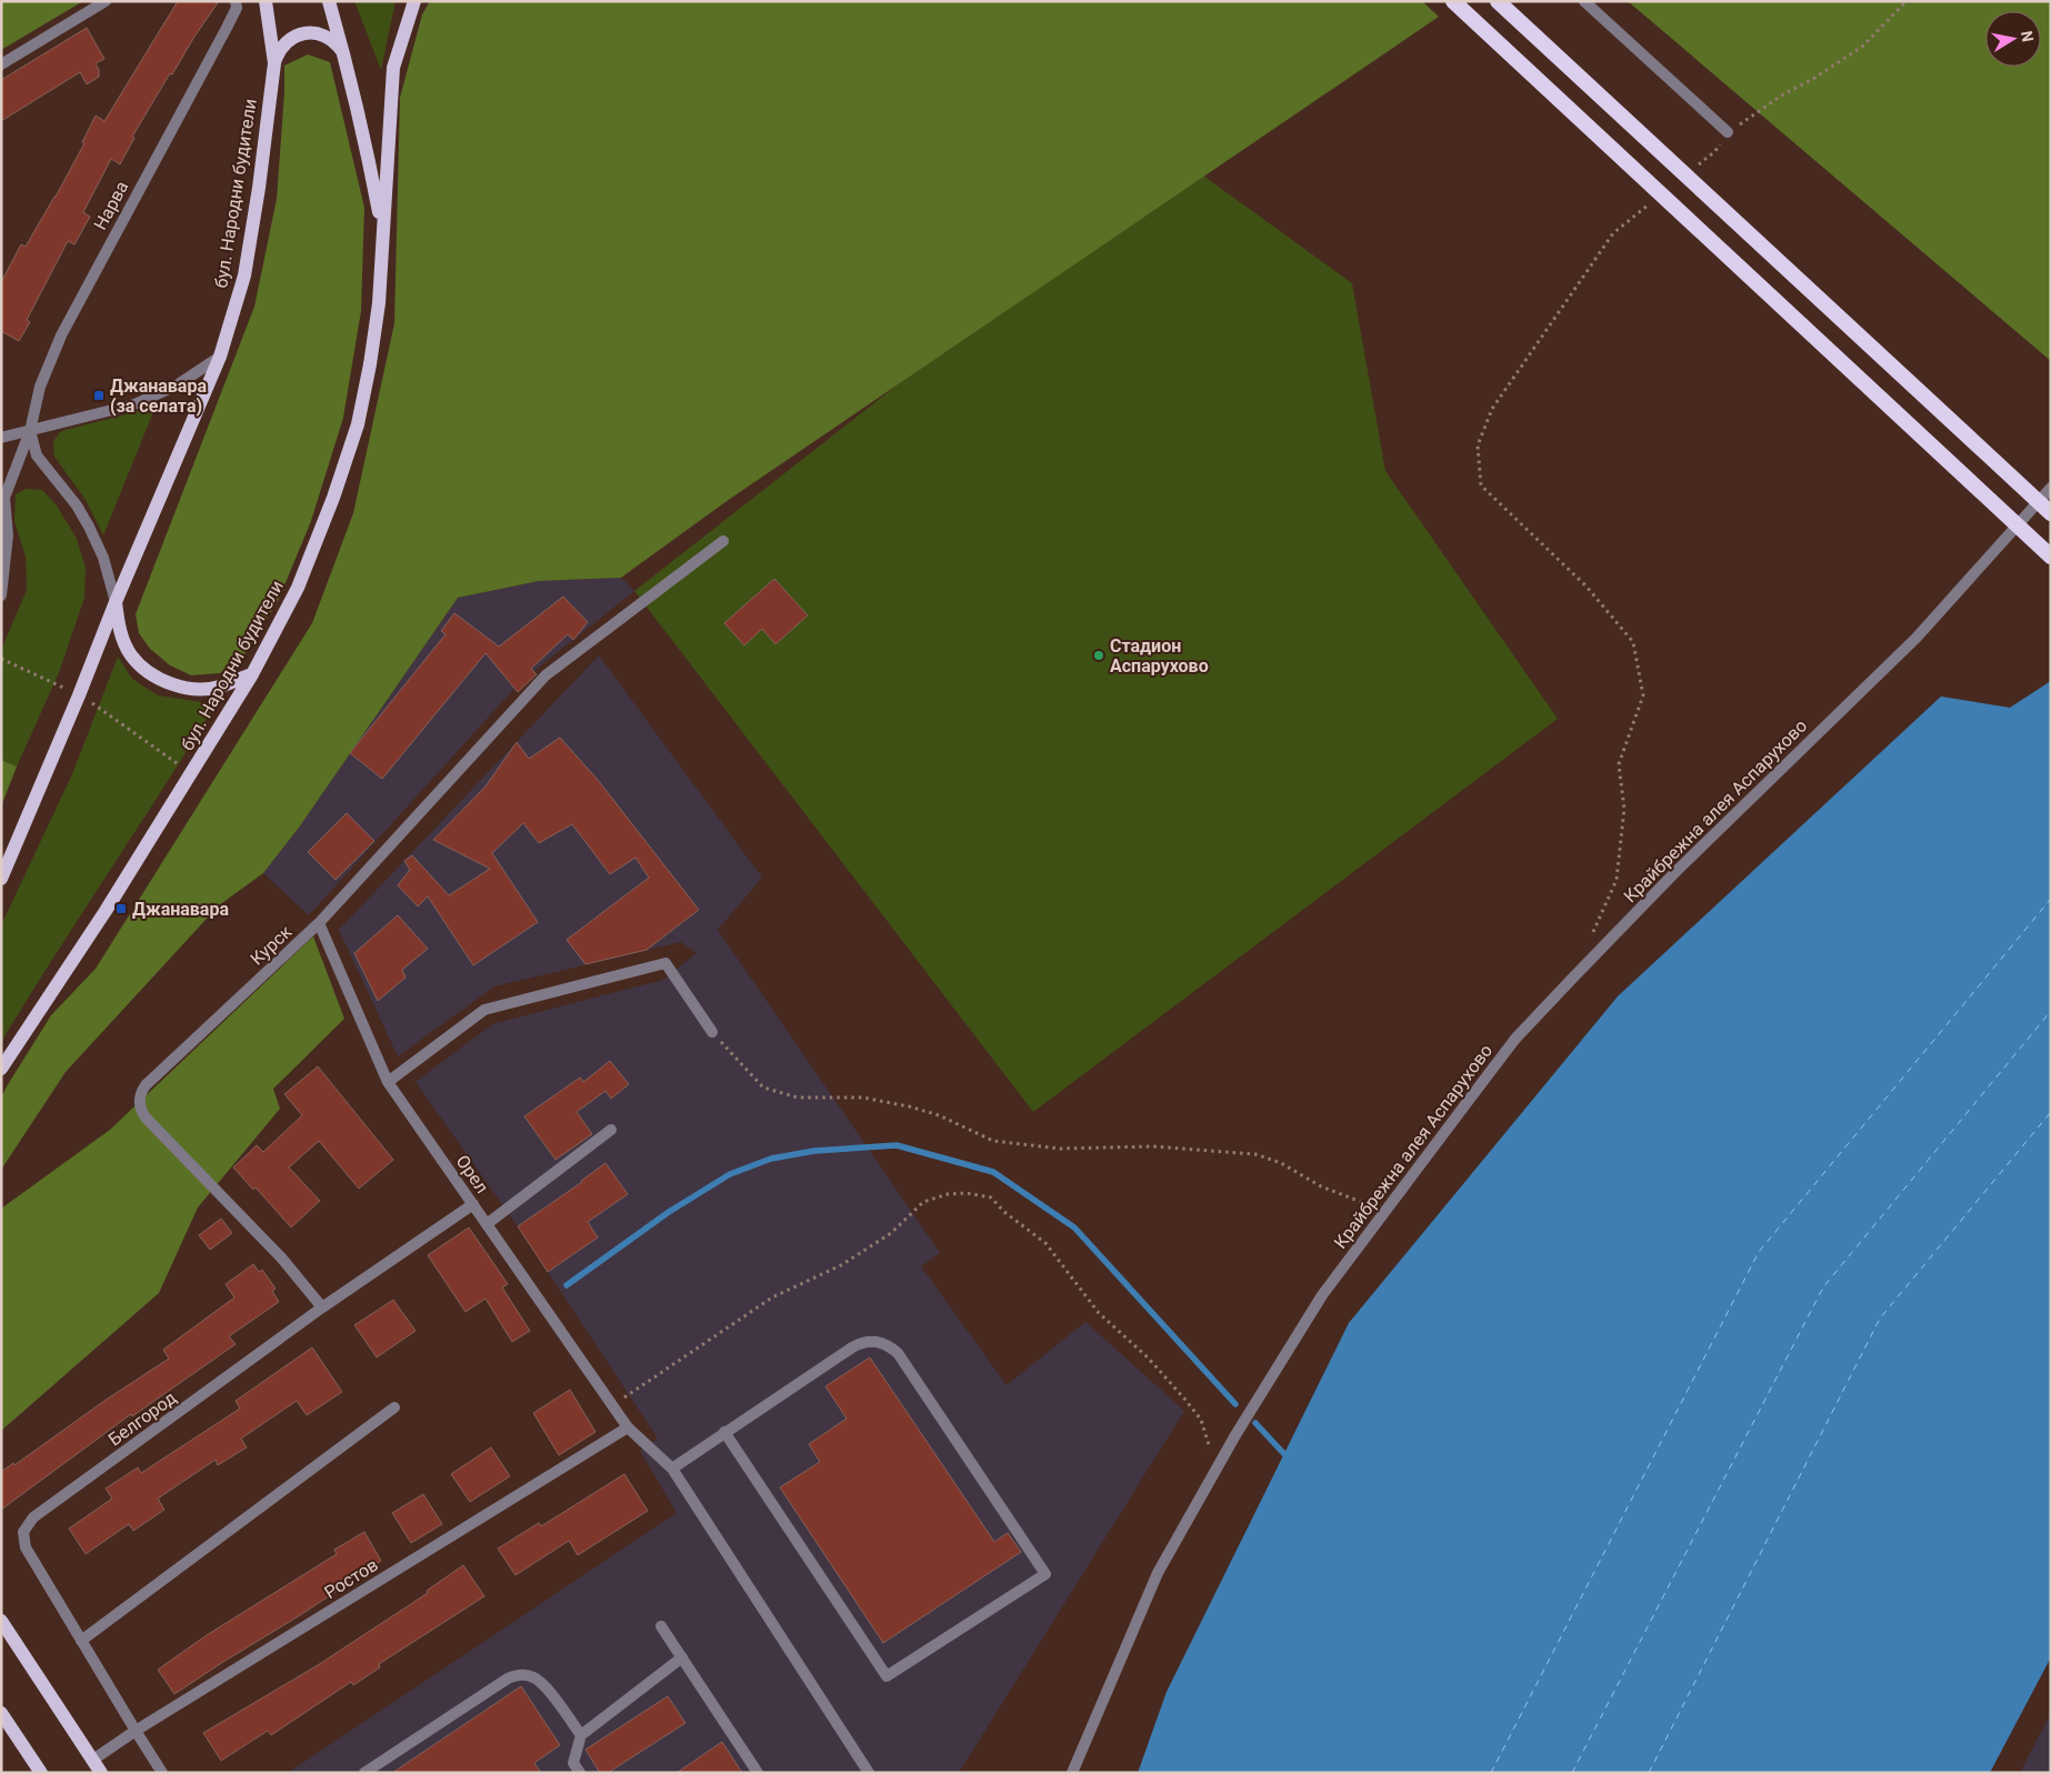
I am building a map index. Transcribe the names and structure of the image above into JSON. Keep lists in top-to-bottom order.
{
  "streets": {
    "main road": ["бул. Народни будители"],
    "street": [
      "Нарва",
      "Крайбрежна алея Аспарухово",
      "Курск",
      "Орел",
      "Белгород",
      "Ростов"
    ]
  },
  "crossings": [
    ["Курск", "Орел"],
    ["Курск", "Белгород"],
    ["Орел", "Белгород"],
    ["Орел", "Ростов"],
    ["Белгород", "Ростов"]
  ],
  "places": {
    "transit": ["Джанавара (за селата)", "Джанавара"],
    "other": ["Стадион Аспарухово"]
  },
  "north": "right"
}
